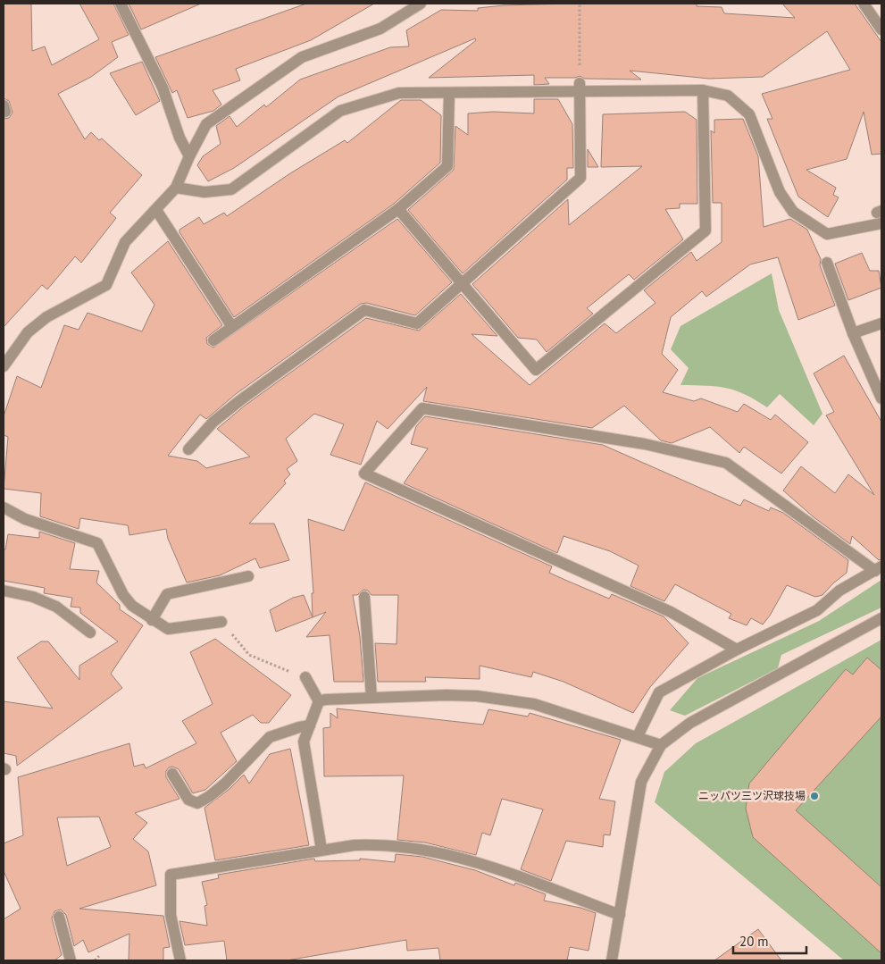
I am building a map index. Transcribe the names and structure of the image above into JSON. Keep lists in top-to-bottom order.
{
  "places": ["ニッパツ三ツ沢球技場"],
  "scale_bar": "20 m"
}
